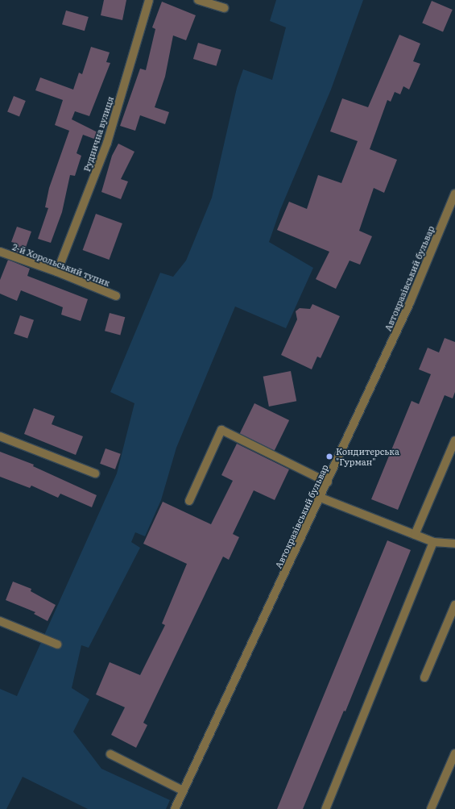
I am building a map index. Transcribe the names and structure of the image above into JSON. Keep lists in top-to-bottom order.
{
  "streets": {
    "street": ["Руднична вулиця", "2-й Хорольський тупик", "Автокразівський бульвар"]
  },
  "crossings": [
    ["Руднична вулиця", "2-й Хорольський тупик"]
  ],
  "places": ["Кондитерська \"Гурман\""]
}
